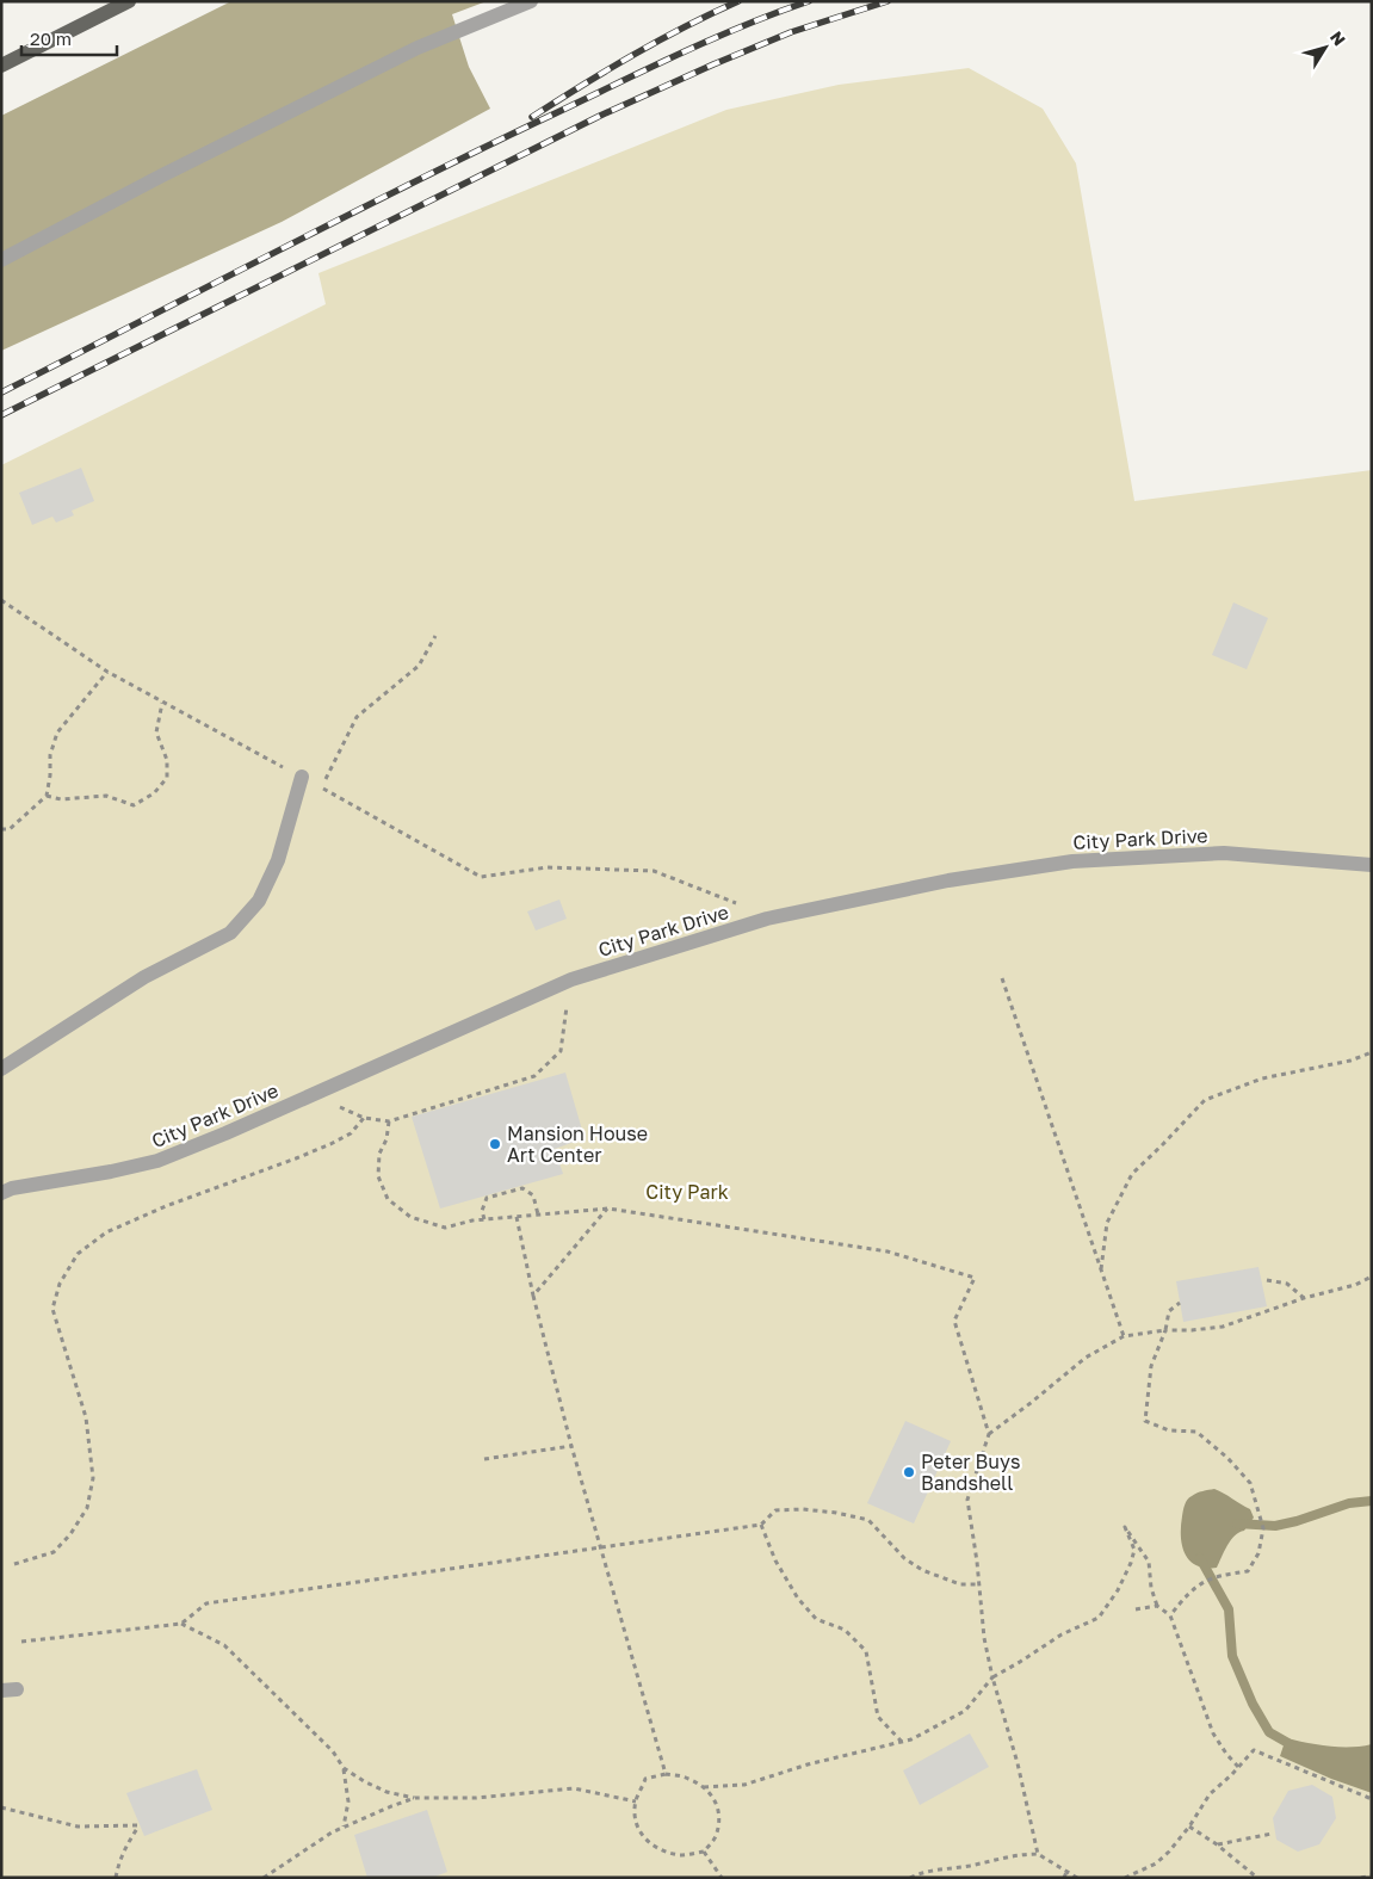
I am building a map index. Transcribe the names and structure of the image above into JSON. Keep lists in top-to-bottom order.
{
  "streets": {
    "street": ["City Park Drive"]
  },
  "parks": ["City Park"],
  "places": ["Mansion House Art Center", "Peter Buys Bandshell"],
  "scale_bar": "20 m",
  "north": "top right"
}
